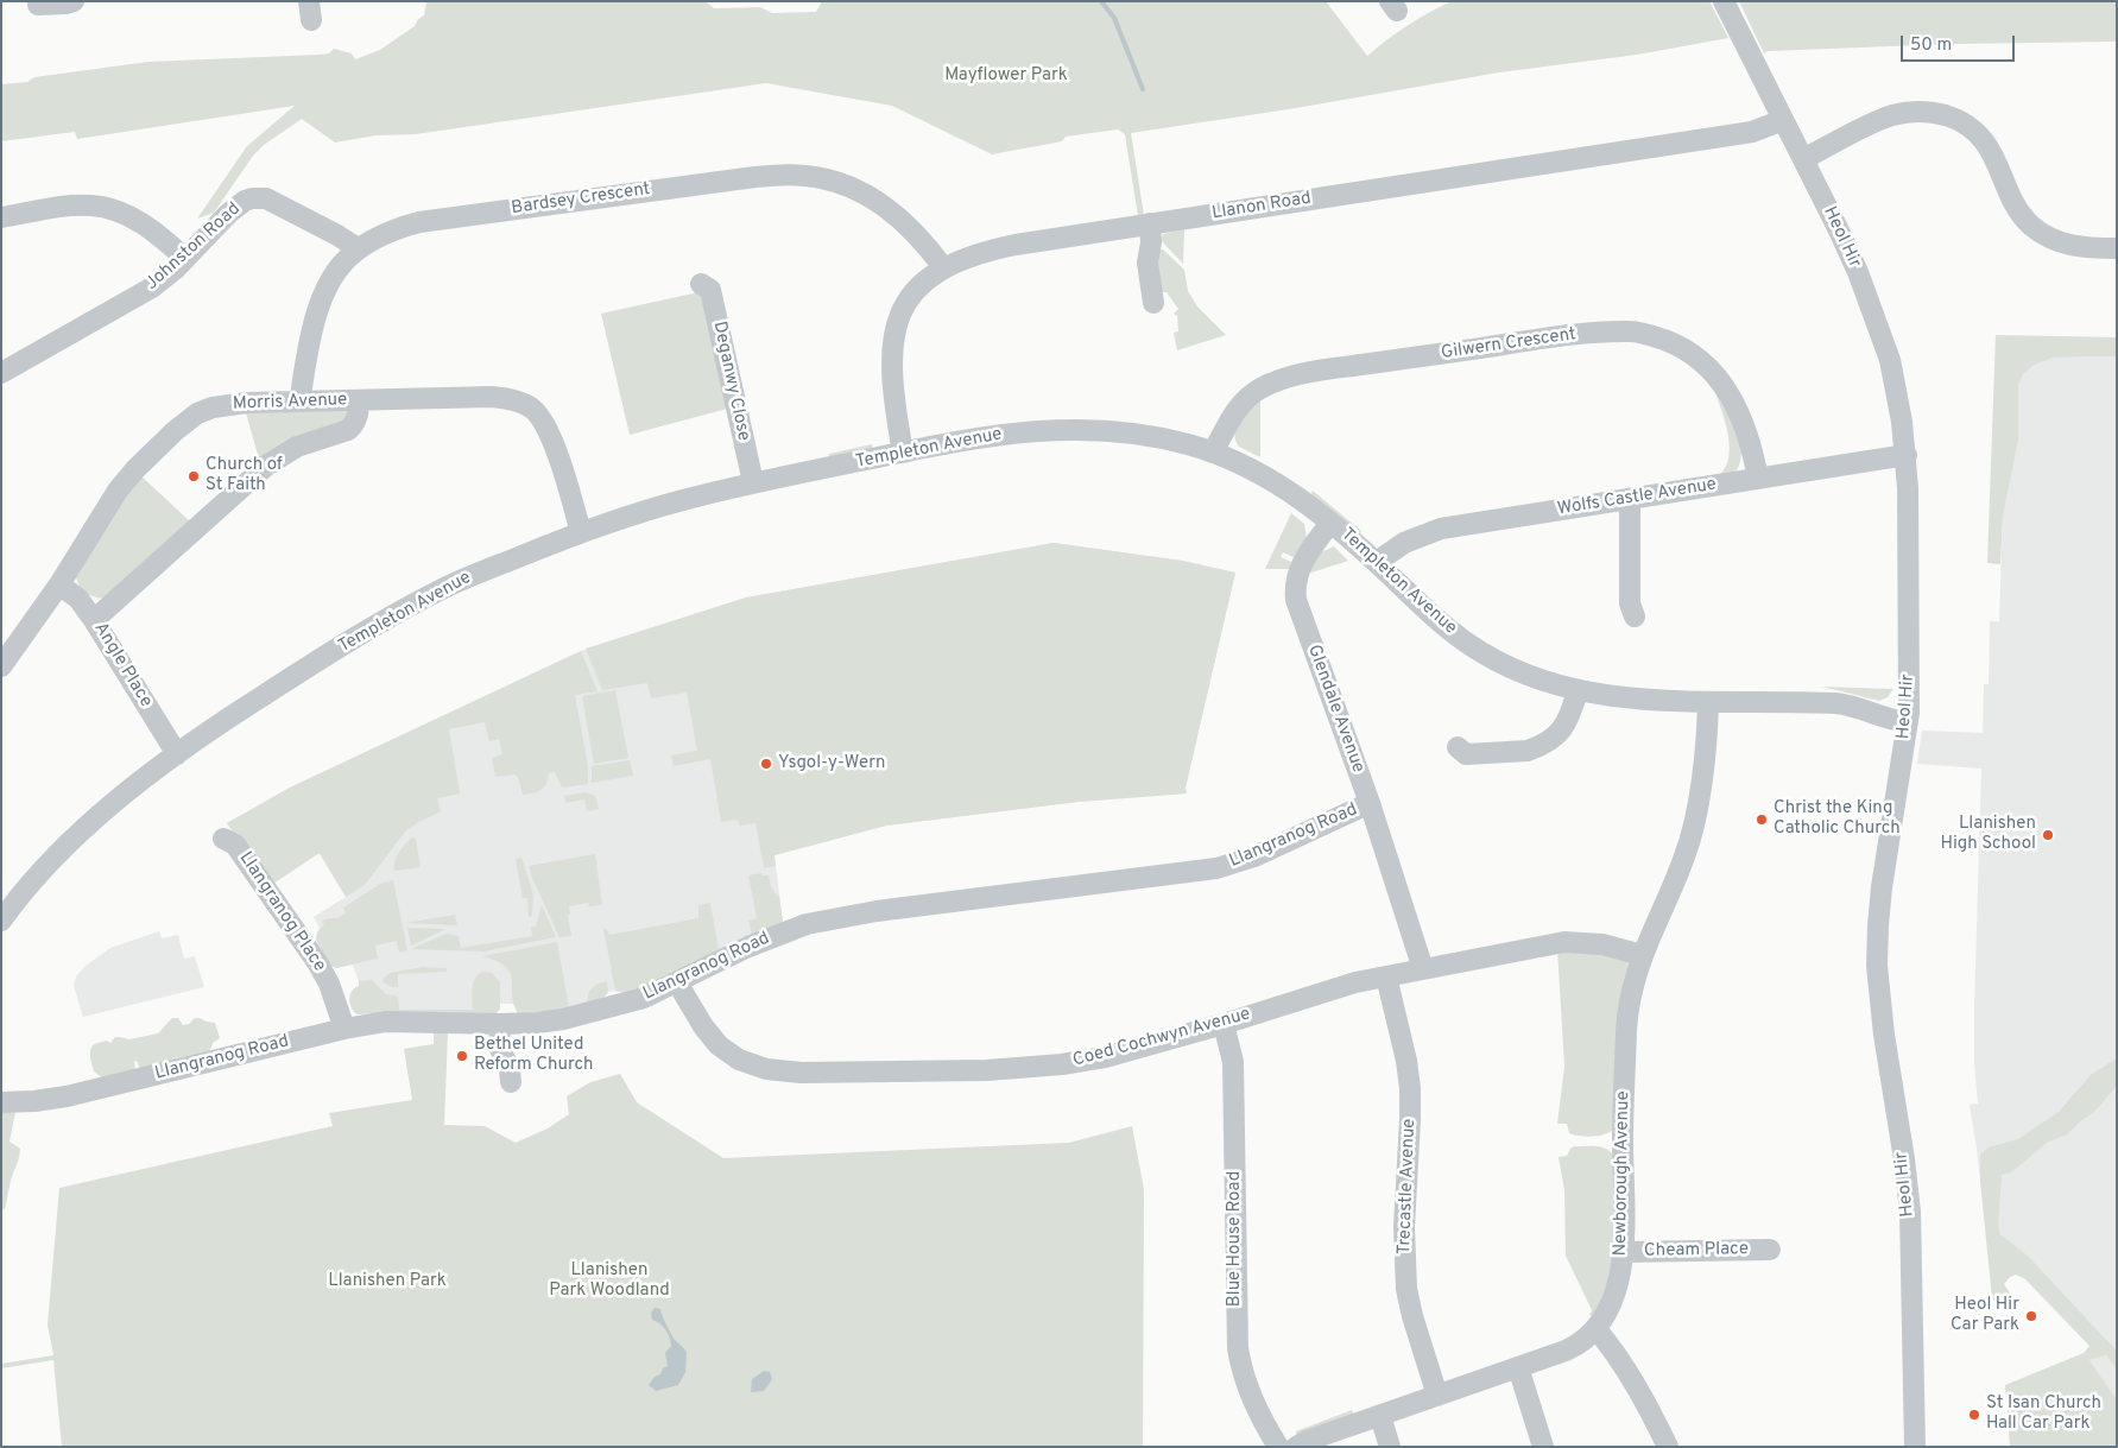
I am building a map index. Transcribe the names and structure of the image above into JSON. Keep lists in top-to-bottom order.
{
  "streets": {
    "street": [
      "Bardsey Crescent",
      "Llanon Road",
      "Heol Hir",
      "Johnston Road",
      "Gilwern Crescent",
      "Deganwy Close",
      "Morris Avenue",
      "Templeton Avenue",
      "Wolfs Castle Avenue",
      "Angle Place",
      "Glendale Avenue",
      "Llangranog Road",
      "Llangranog Place",
      "Coed Cochwyn Avenue",
      "Newborough Avenue",
      "Trecastle Avenue",
      "Blue House Road",
      "Cheam Place"
    ]
  },
  "crossings": [
    ["Bardsey Crescent", "Llanon Road"],
    ["Bardsey Crescent", "Johnston Road"],
    ["Bardsey Crescent", "Morris Avenue"],
    ["Llanon Road", "Heol Hir"],
    ["Llanon Road", "Templeton Avenue"],
    ["Heol Hir", "Templeton Avenue"],
    ["Heol Hir", "Wolfs Castle Avenue"],
    ["Gilwern Crescent", "Templeton Avenue"],
    ["Gilwern Crescent", "Wolfs Castle Avenue"],
    ["Deganwy Close", "Templeton Avenue"],
    ["Morris Avenue", "Templeton Avenue"],
    ["Morris Avenue", "Angle Place"],
    ["Templeton Avenue", "Wolfs Castle Avenue"],
    ["Templeton Avenue", "Angle Place"],
    ["Templeton Avenue", "Glendale Avenue"],
    ["Templeton Avenue", "Newborough Avenue"],
    ["Glendale Avenue", "Llangranog Road"],
    ["Glendale Avenue", "Coed Cochwyn Avenue"],
    ["Llangranog Road", "Llangranog Place"],
    ["Llangranog Road", "Coed Cochwyn Avenue"],
    ["Coed Cochwyn Avenue", "Newborough Avenue"],
    ["Coed Cochwyn Avenue", "Trecastle Avenue"],
    ["Coed Cochwyn Avenue", "Blue House Road"],
    ["Newborough Avenue", "Trecastle Avenue"],
    ["Newborough Avenue", "Cheam Place"]
  ],
  "parks": ["Mayflower Park", "Llanishen Park Woodland", "Llanishen Park"],
  "places": [
    "Church of St Faith",
    "Ysgol-y-Wern",
    "Christ the King Catholic Church",
    "Llanishen High School",
    "Bethel United Reform Church",
    "Heol Hir Car Park",
    "St Isan Church Hall Car Park"
  ],
  "scale_bar": "50 m"
}
